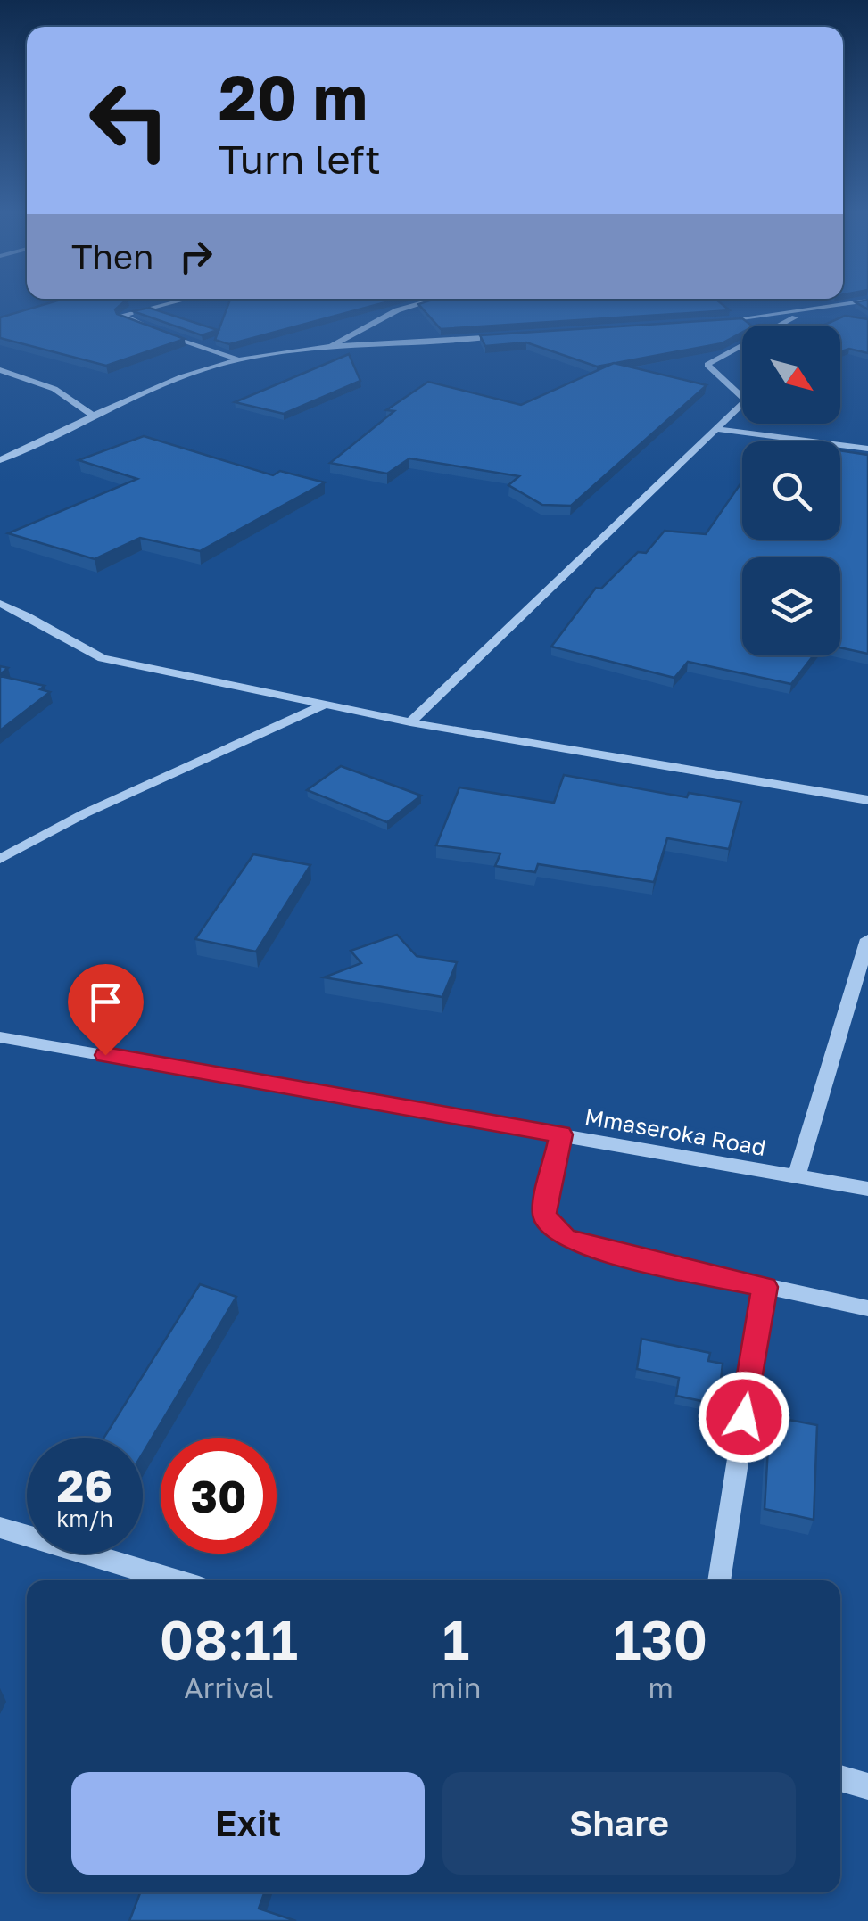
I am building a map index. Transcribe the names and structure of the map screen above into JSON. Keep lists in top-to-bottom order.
{
  "streets": {
    "street": ["Mmaseroka Road"]
  },
  "north": "bottom right",
  "page": {
    "turn": ["20 m", "Turn left"],
    "then": "Then",
    "speed": "26 km/h",
    "limit": "30",
    "eta": [
      "08:11",
      "Arrival",
      "1",
      "min",
      "130",
      "m"
    ],
    "buttons": ["Exit", "Share"]
  }
}
